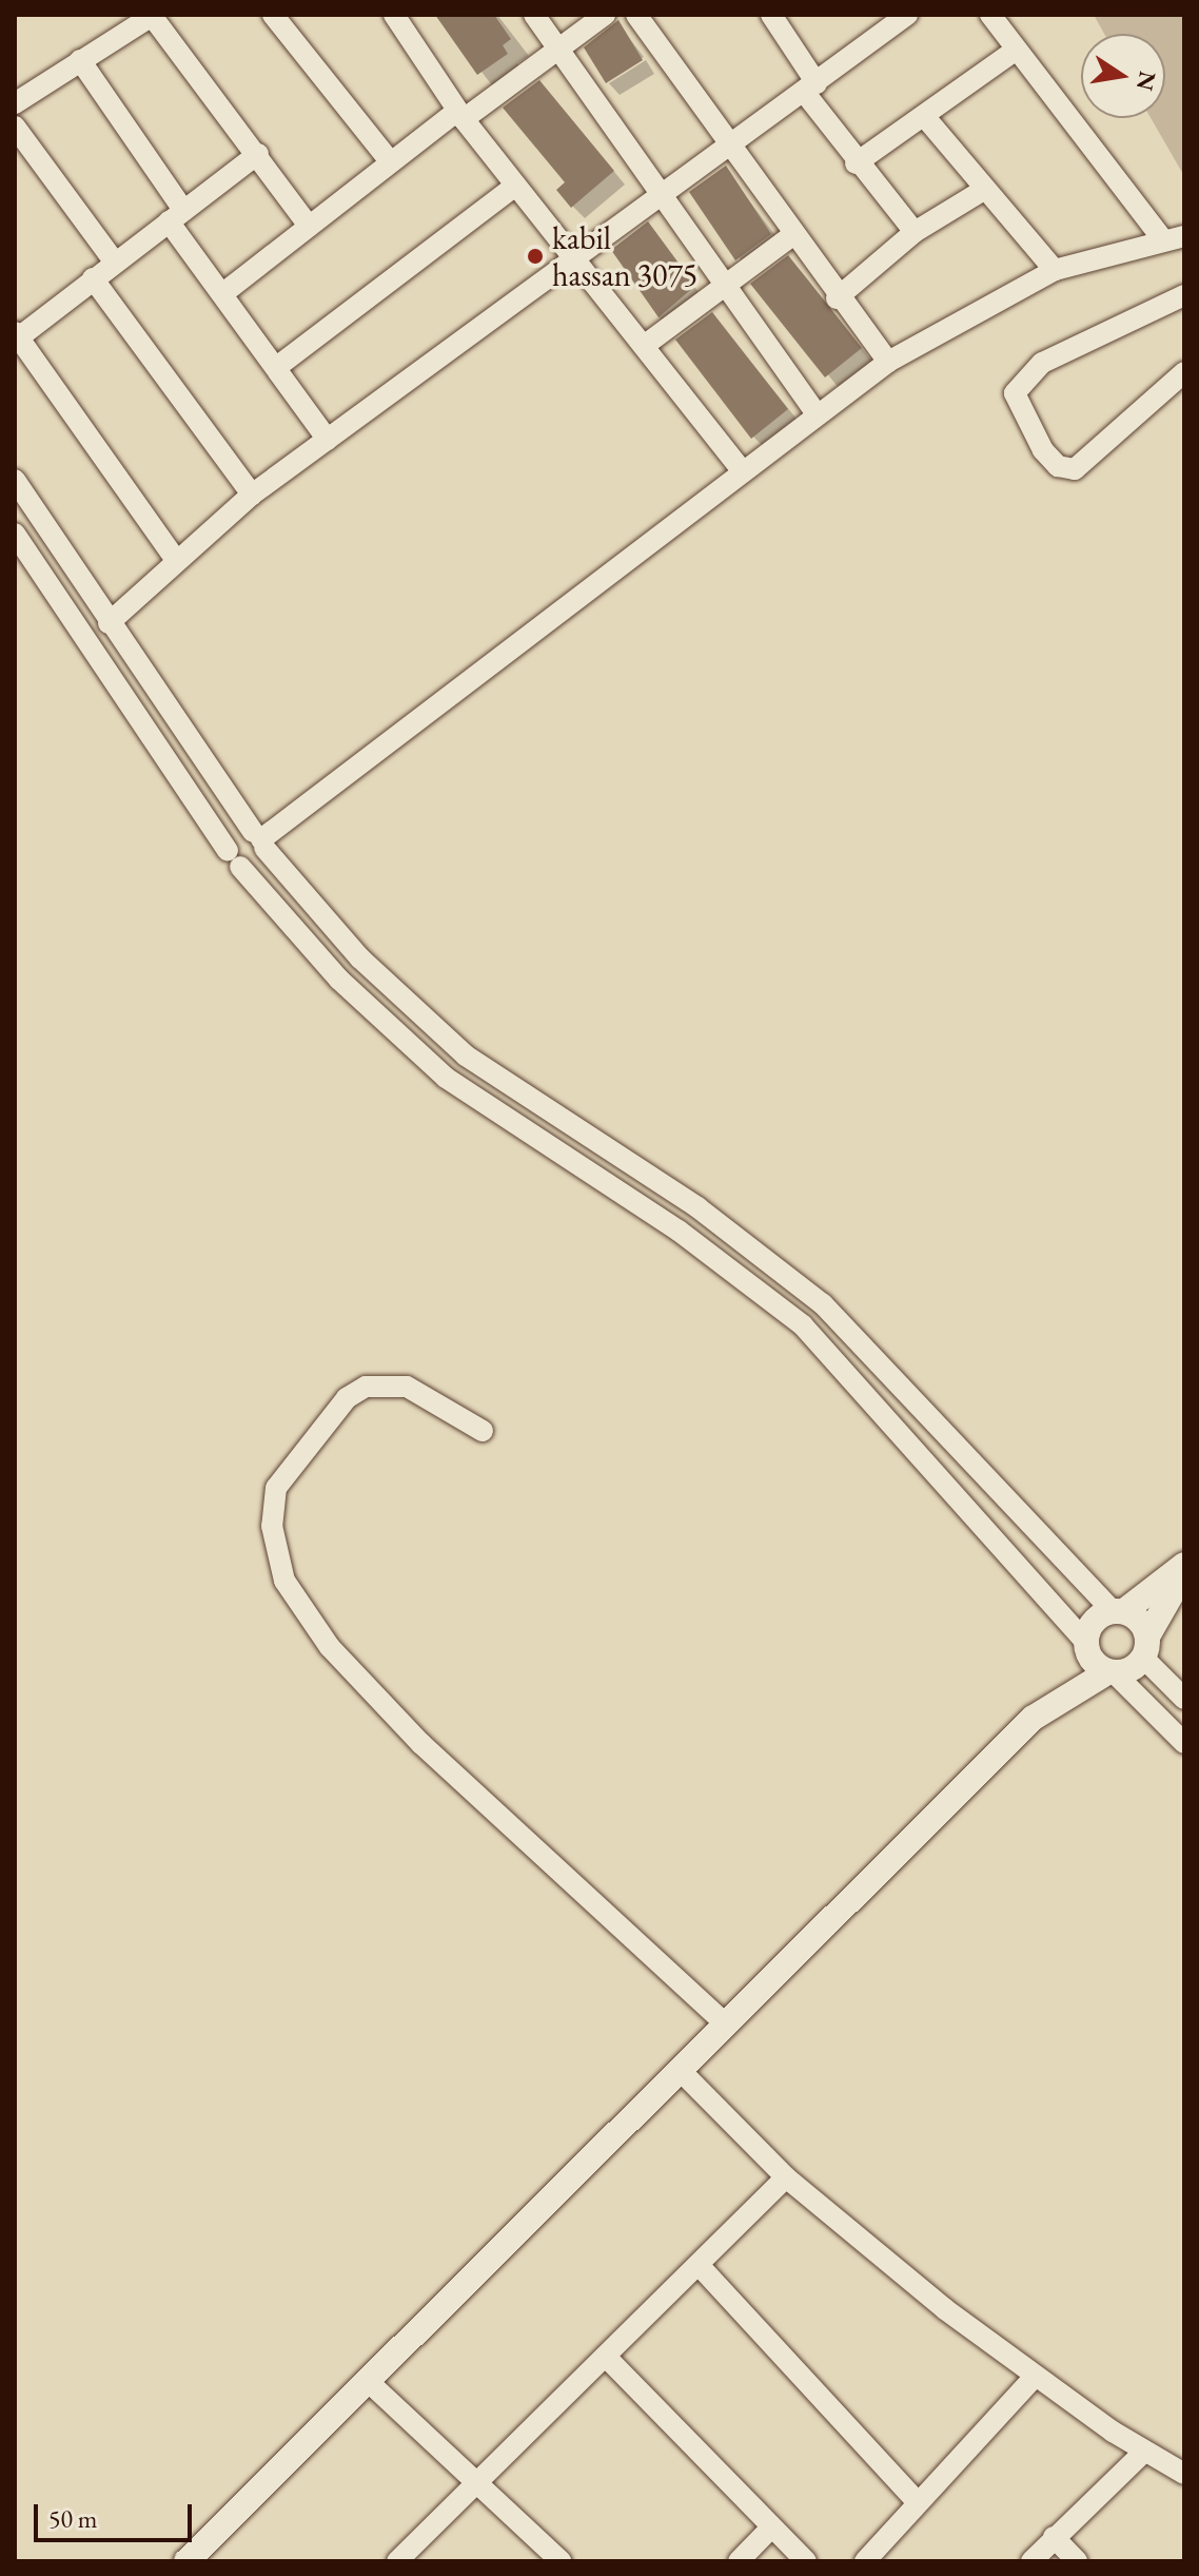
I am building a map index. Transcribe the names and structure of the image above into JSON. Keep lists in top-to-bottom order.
{
  "places": ["kabil hassan 3075"],
  "scale_bar": "50 m",
  "north": "right"
}
